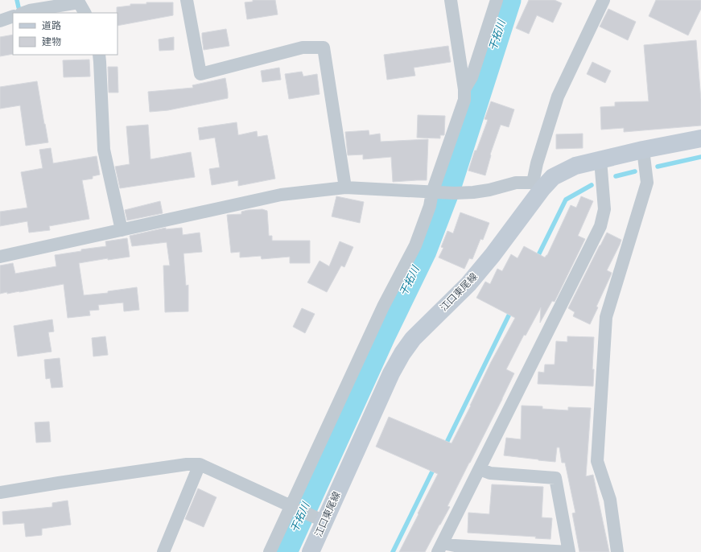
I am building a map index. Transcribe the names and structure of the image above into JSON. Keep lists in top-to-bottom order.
{
  "streets": {
    "main road": ["江口東尾線"]
  },
  "water": ["干拓川"],
  "legend": ["道路", "建物"]
}
